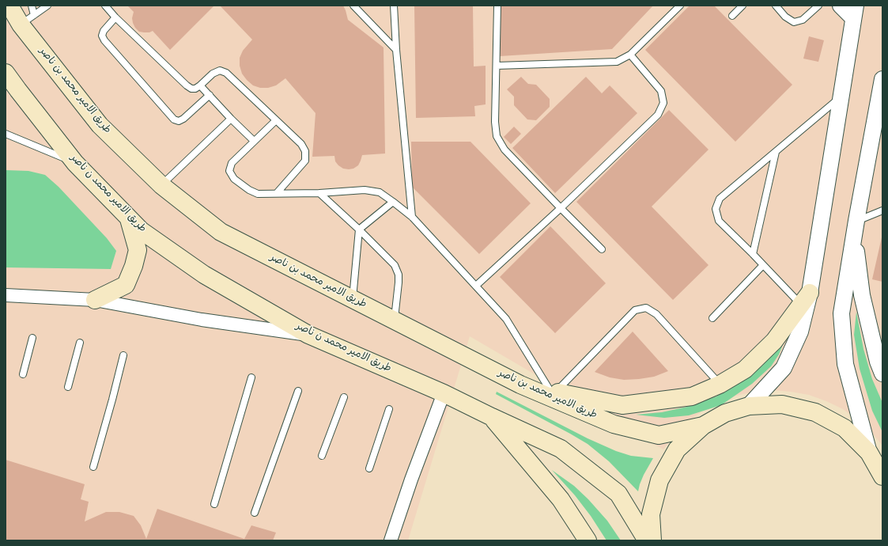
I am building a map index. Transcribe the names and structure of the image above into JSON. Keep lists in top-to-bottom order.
{
  "streets": {
    "main road": ["طريق الامير محمد بن ناصر", "طريق الامير محمد ن ناصر"]
  }
}
